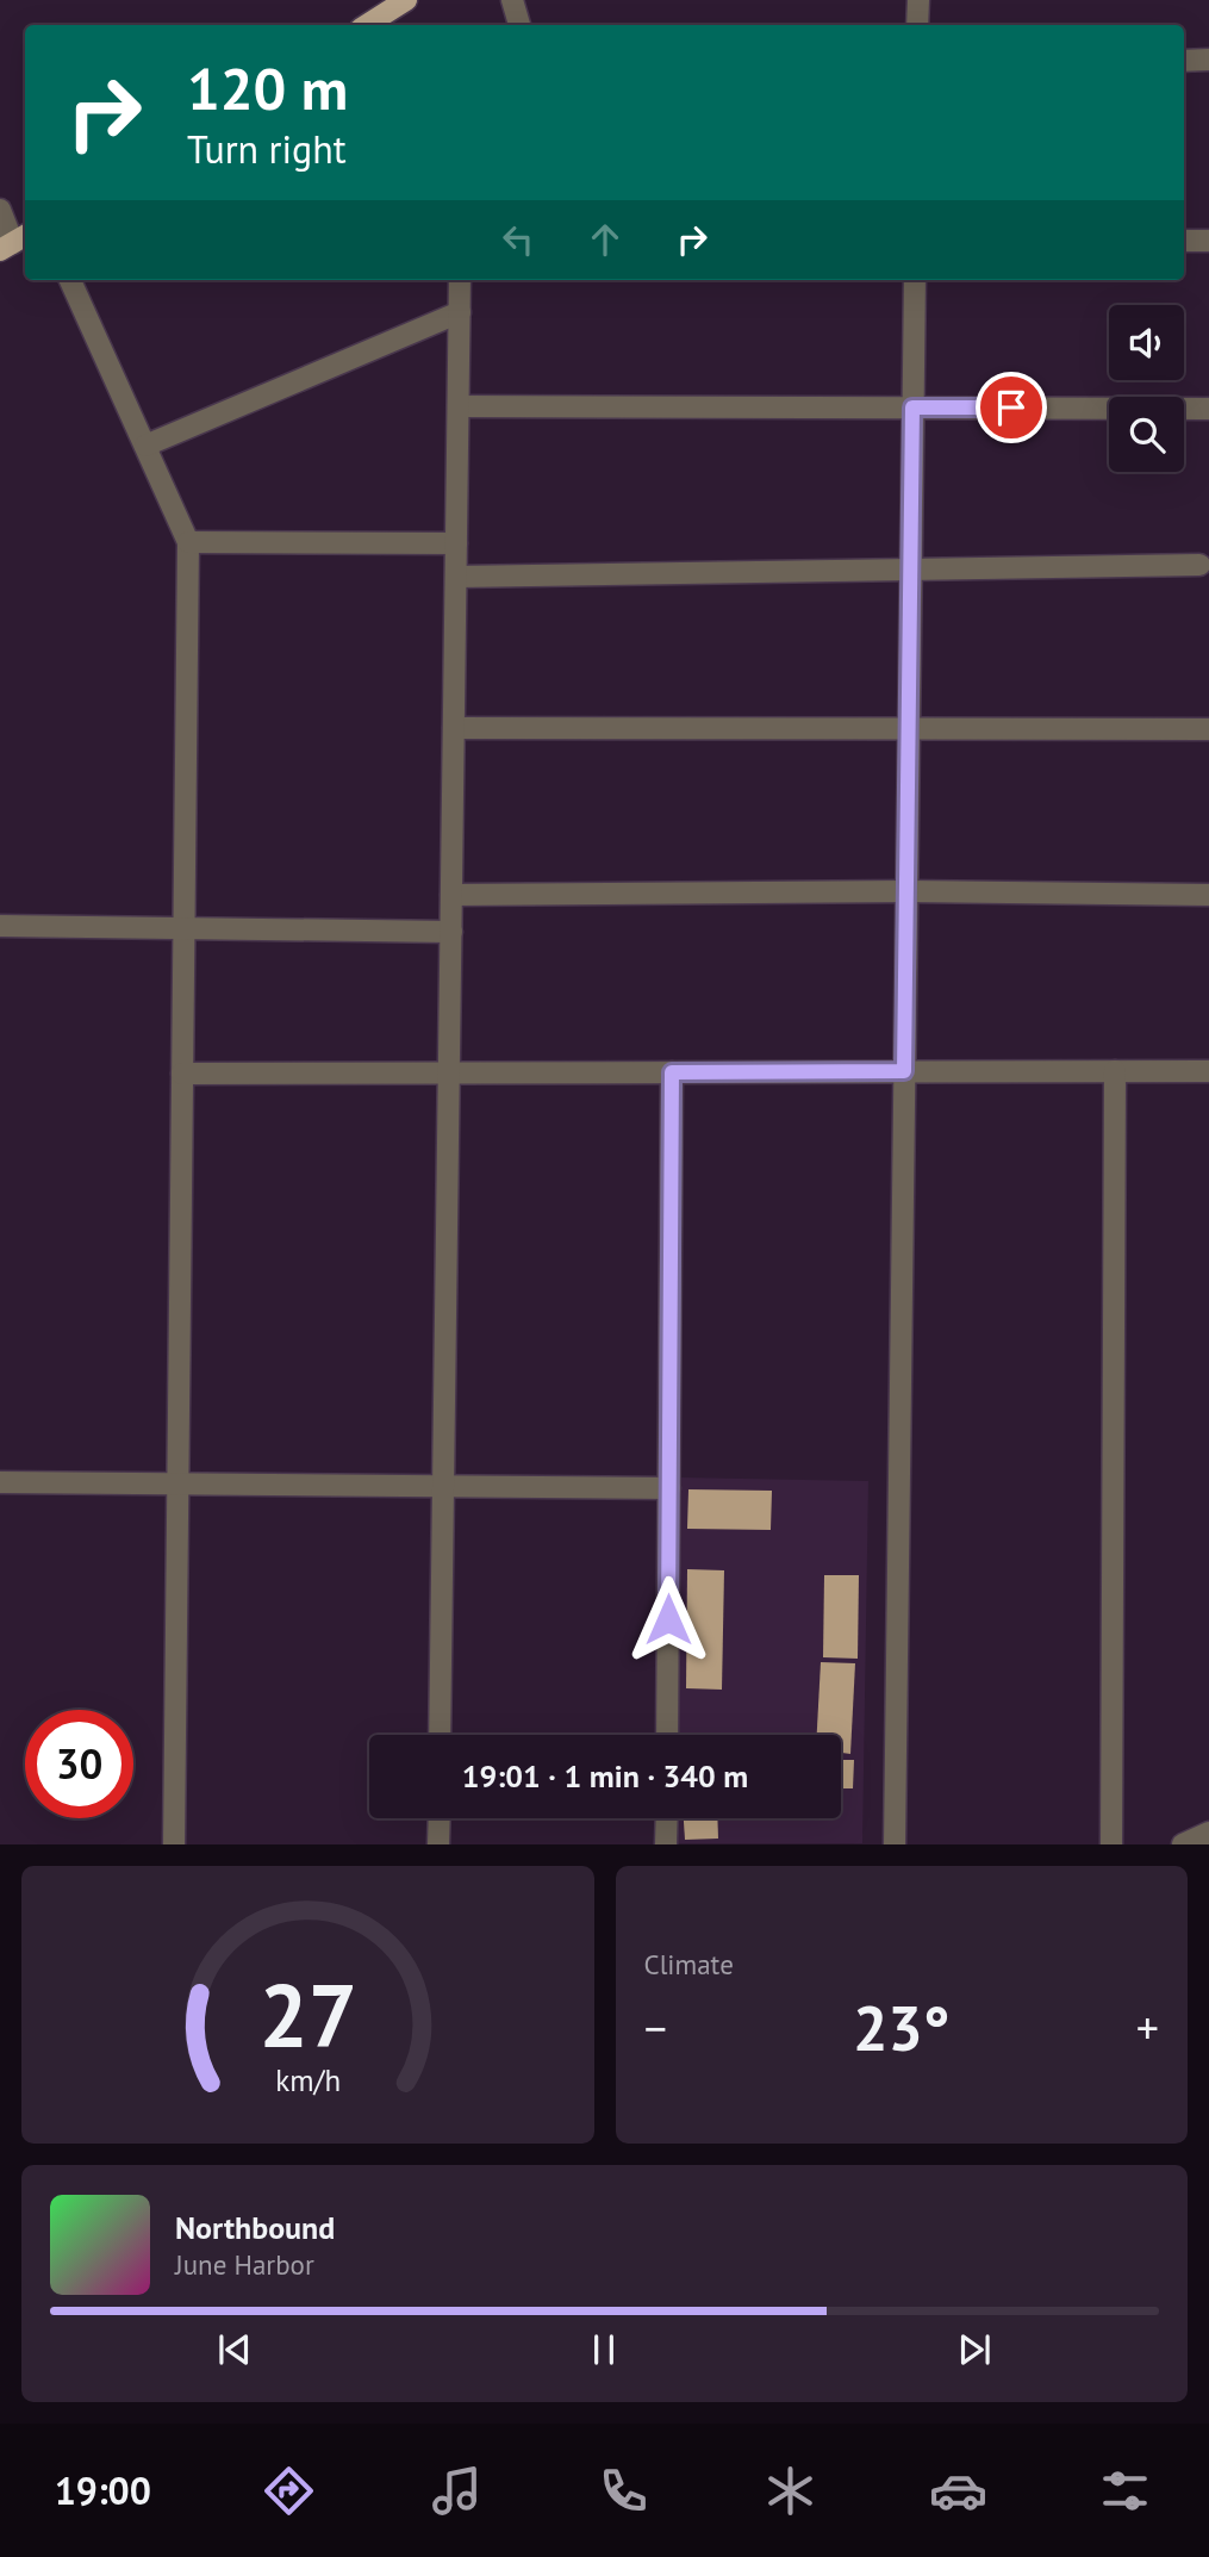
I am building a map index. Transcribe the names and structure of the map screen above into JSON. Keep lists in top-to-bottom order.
{
  "page": {
    "turn": ["120 m", "Turn right"],
    "limit": "30",
    "trip": "19:01 · 1 min · 340 m",
    "tile": "Climate",
    "heat": ["−", "23°", "+"],
    "song": ["Northbound", "June Harbor"],
    "tabs": "19:00",
    "gauge": ["27", "km/h"]
  }
}
